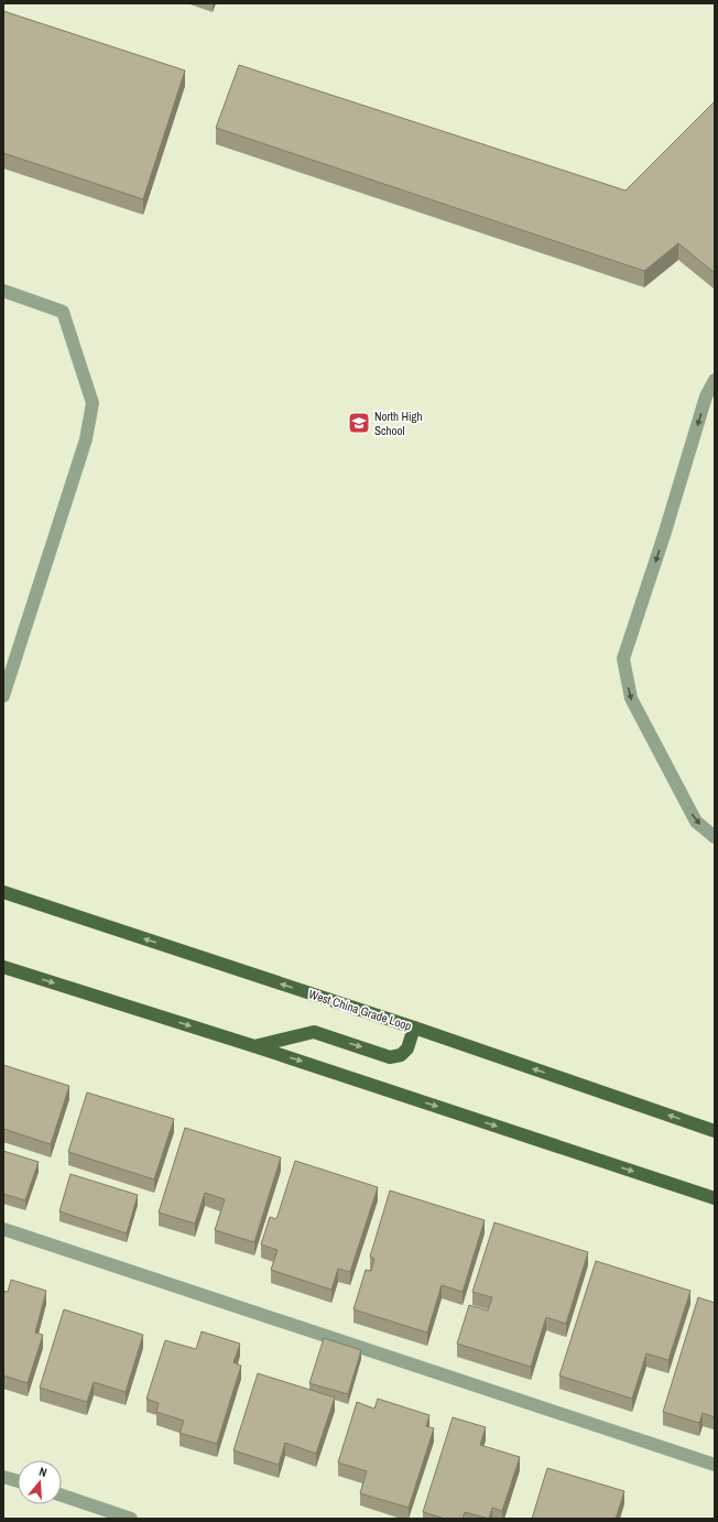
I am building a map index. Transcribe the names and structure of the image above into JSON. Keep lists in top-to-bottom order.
{
  "streets": {
    "main road": ["West China Grade Loop"]
  },
  "places": {
    "school or university": ["North High School"]
  },
  "north": "top"
}
